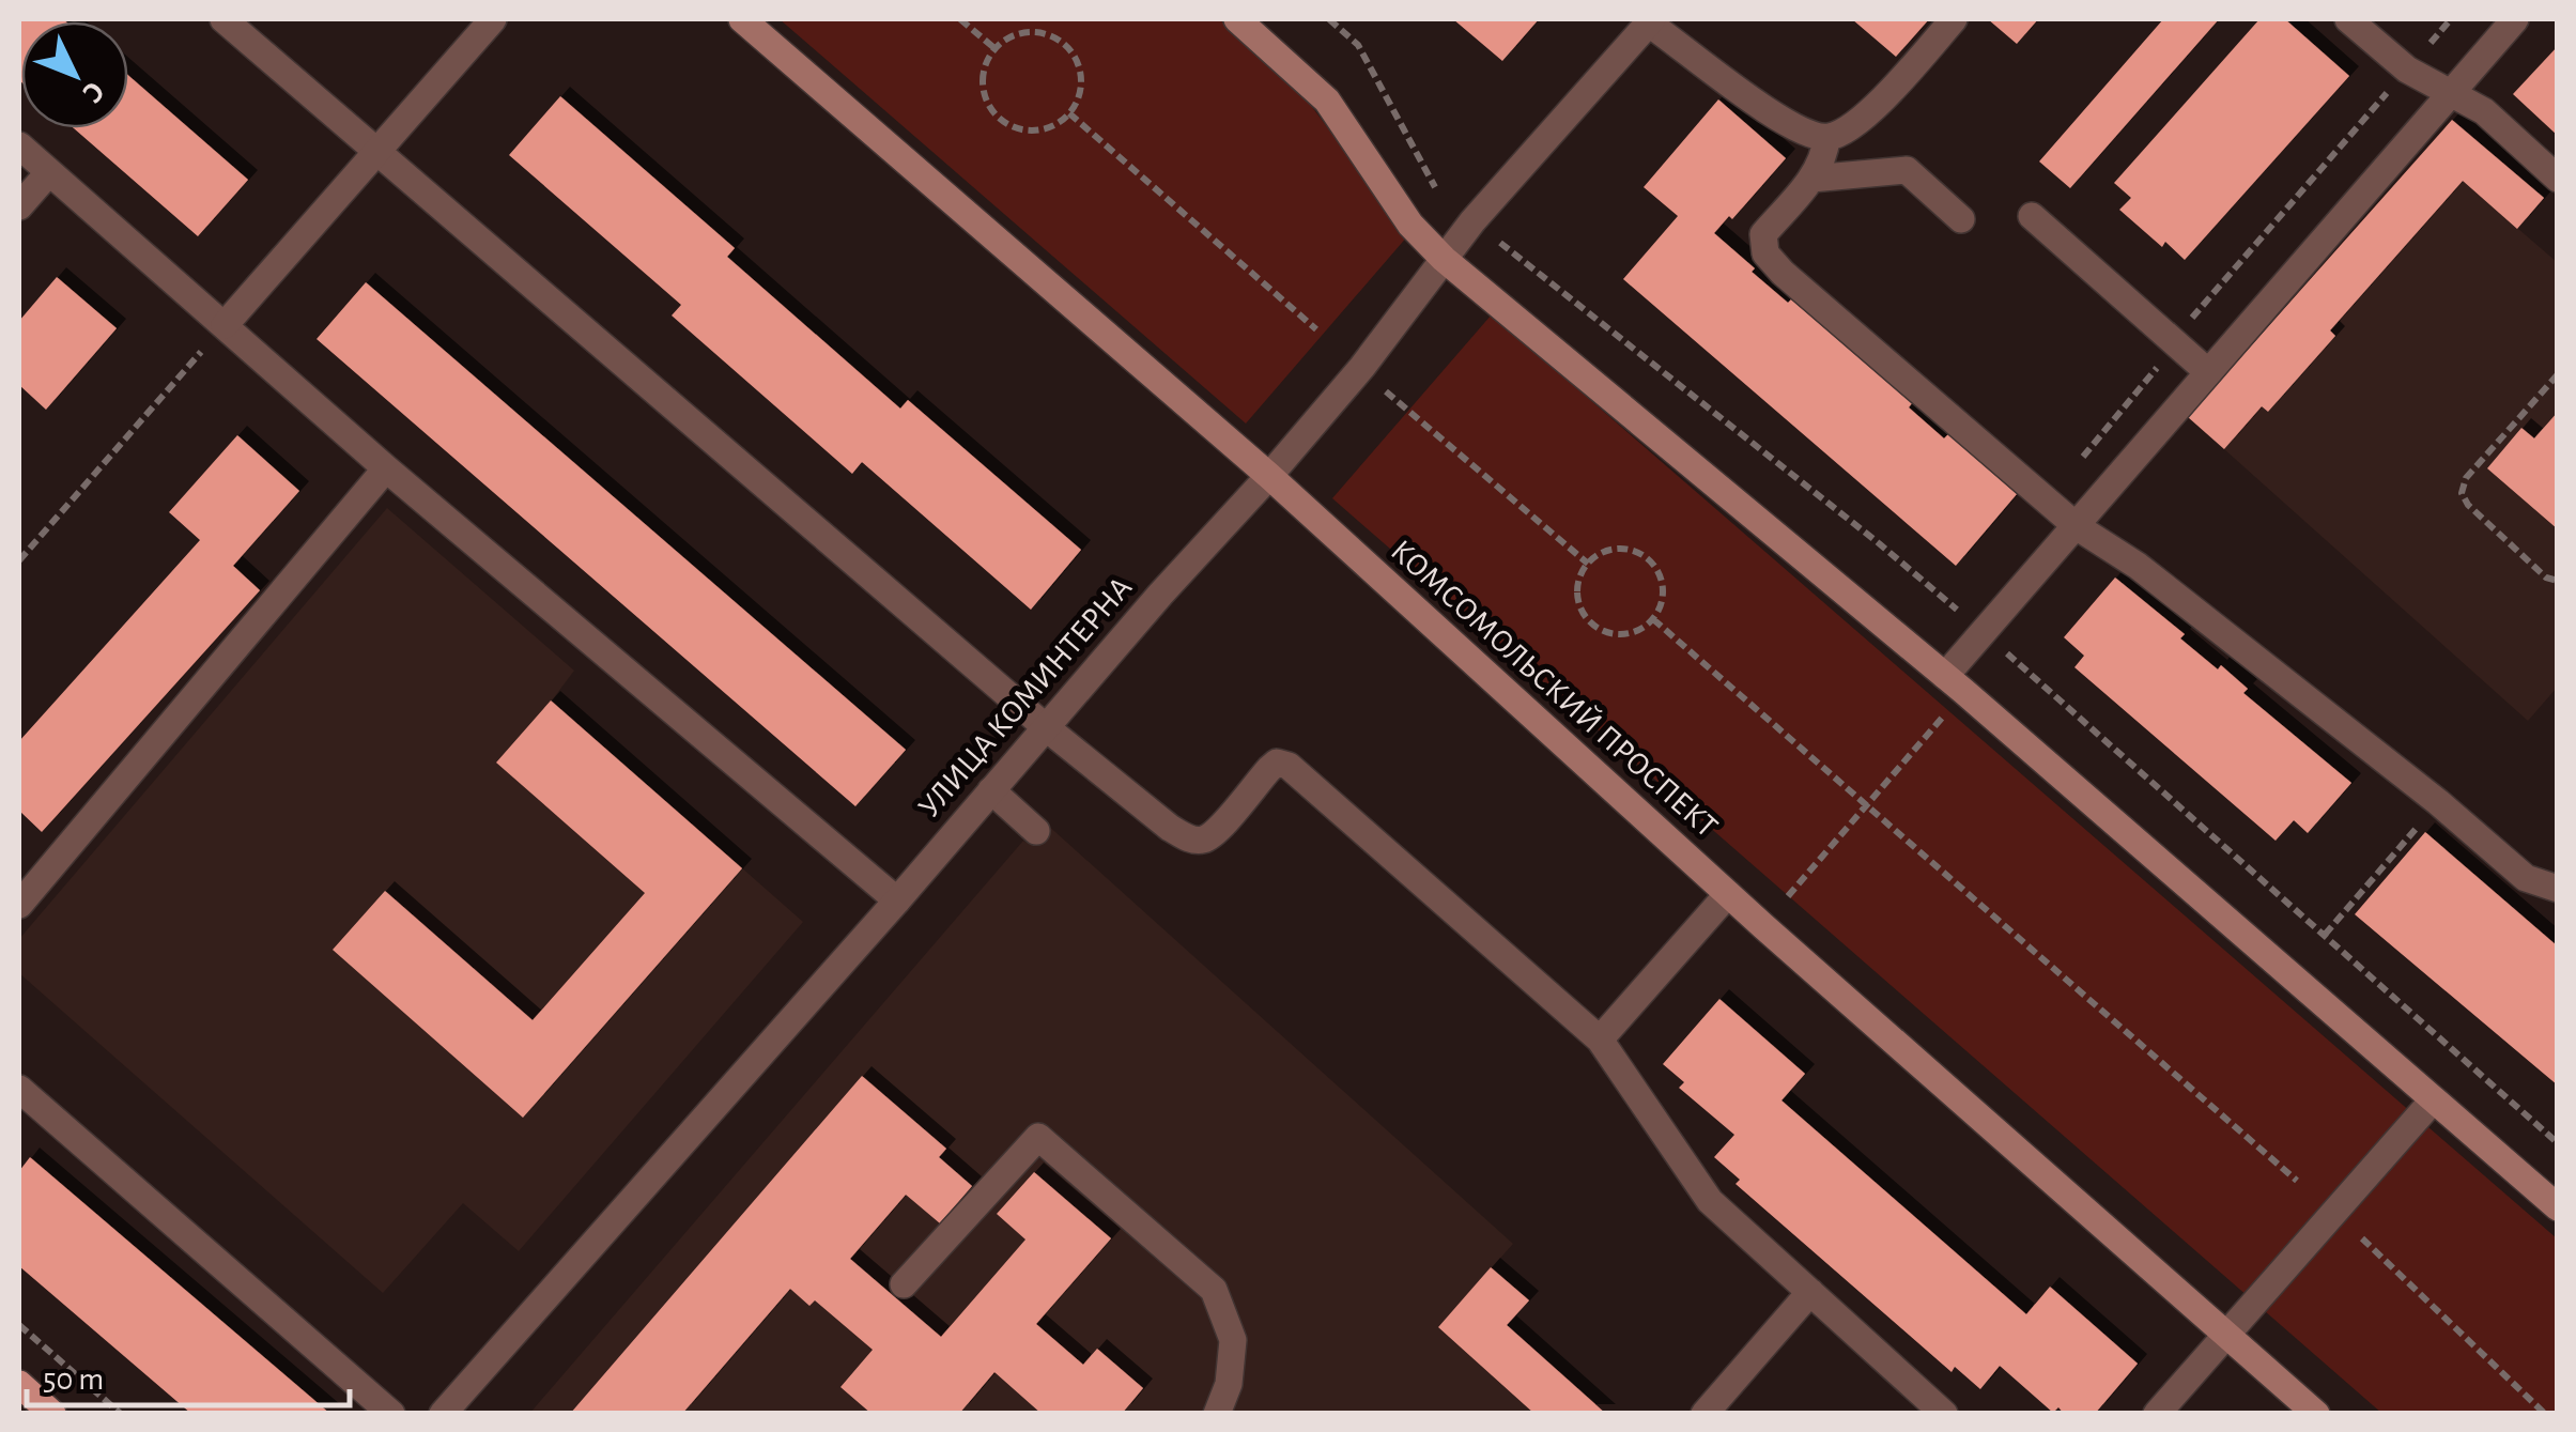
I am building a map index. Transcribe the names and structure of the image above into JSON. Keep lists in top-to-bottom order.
{
  "streets": {
    "street": ["КОМСОМОЛЬСКИЙ ПРОСПЕКТ", "УЛИЦА КОМИНТЕРНА"]
  },
  "crossings": [
    ["КОМСОМОЛЬСКИЙ ПРОСПЕКТ", "УЛИЦА КОМИНТЕРНА"]
  ],
  "scale_bar": "50 m",
  "north": "bottom right"
}
